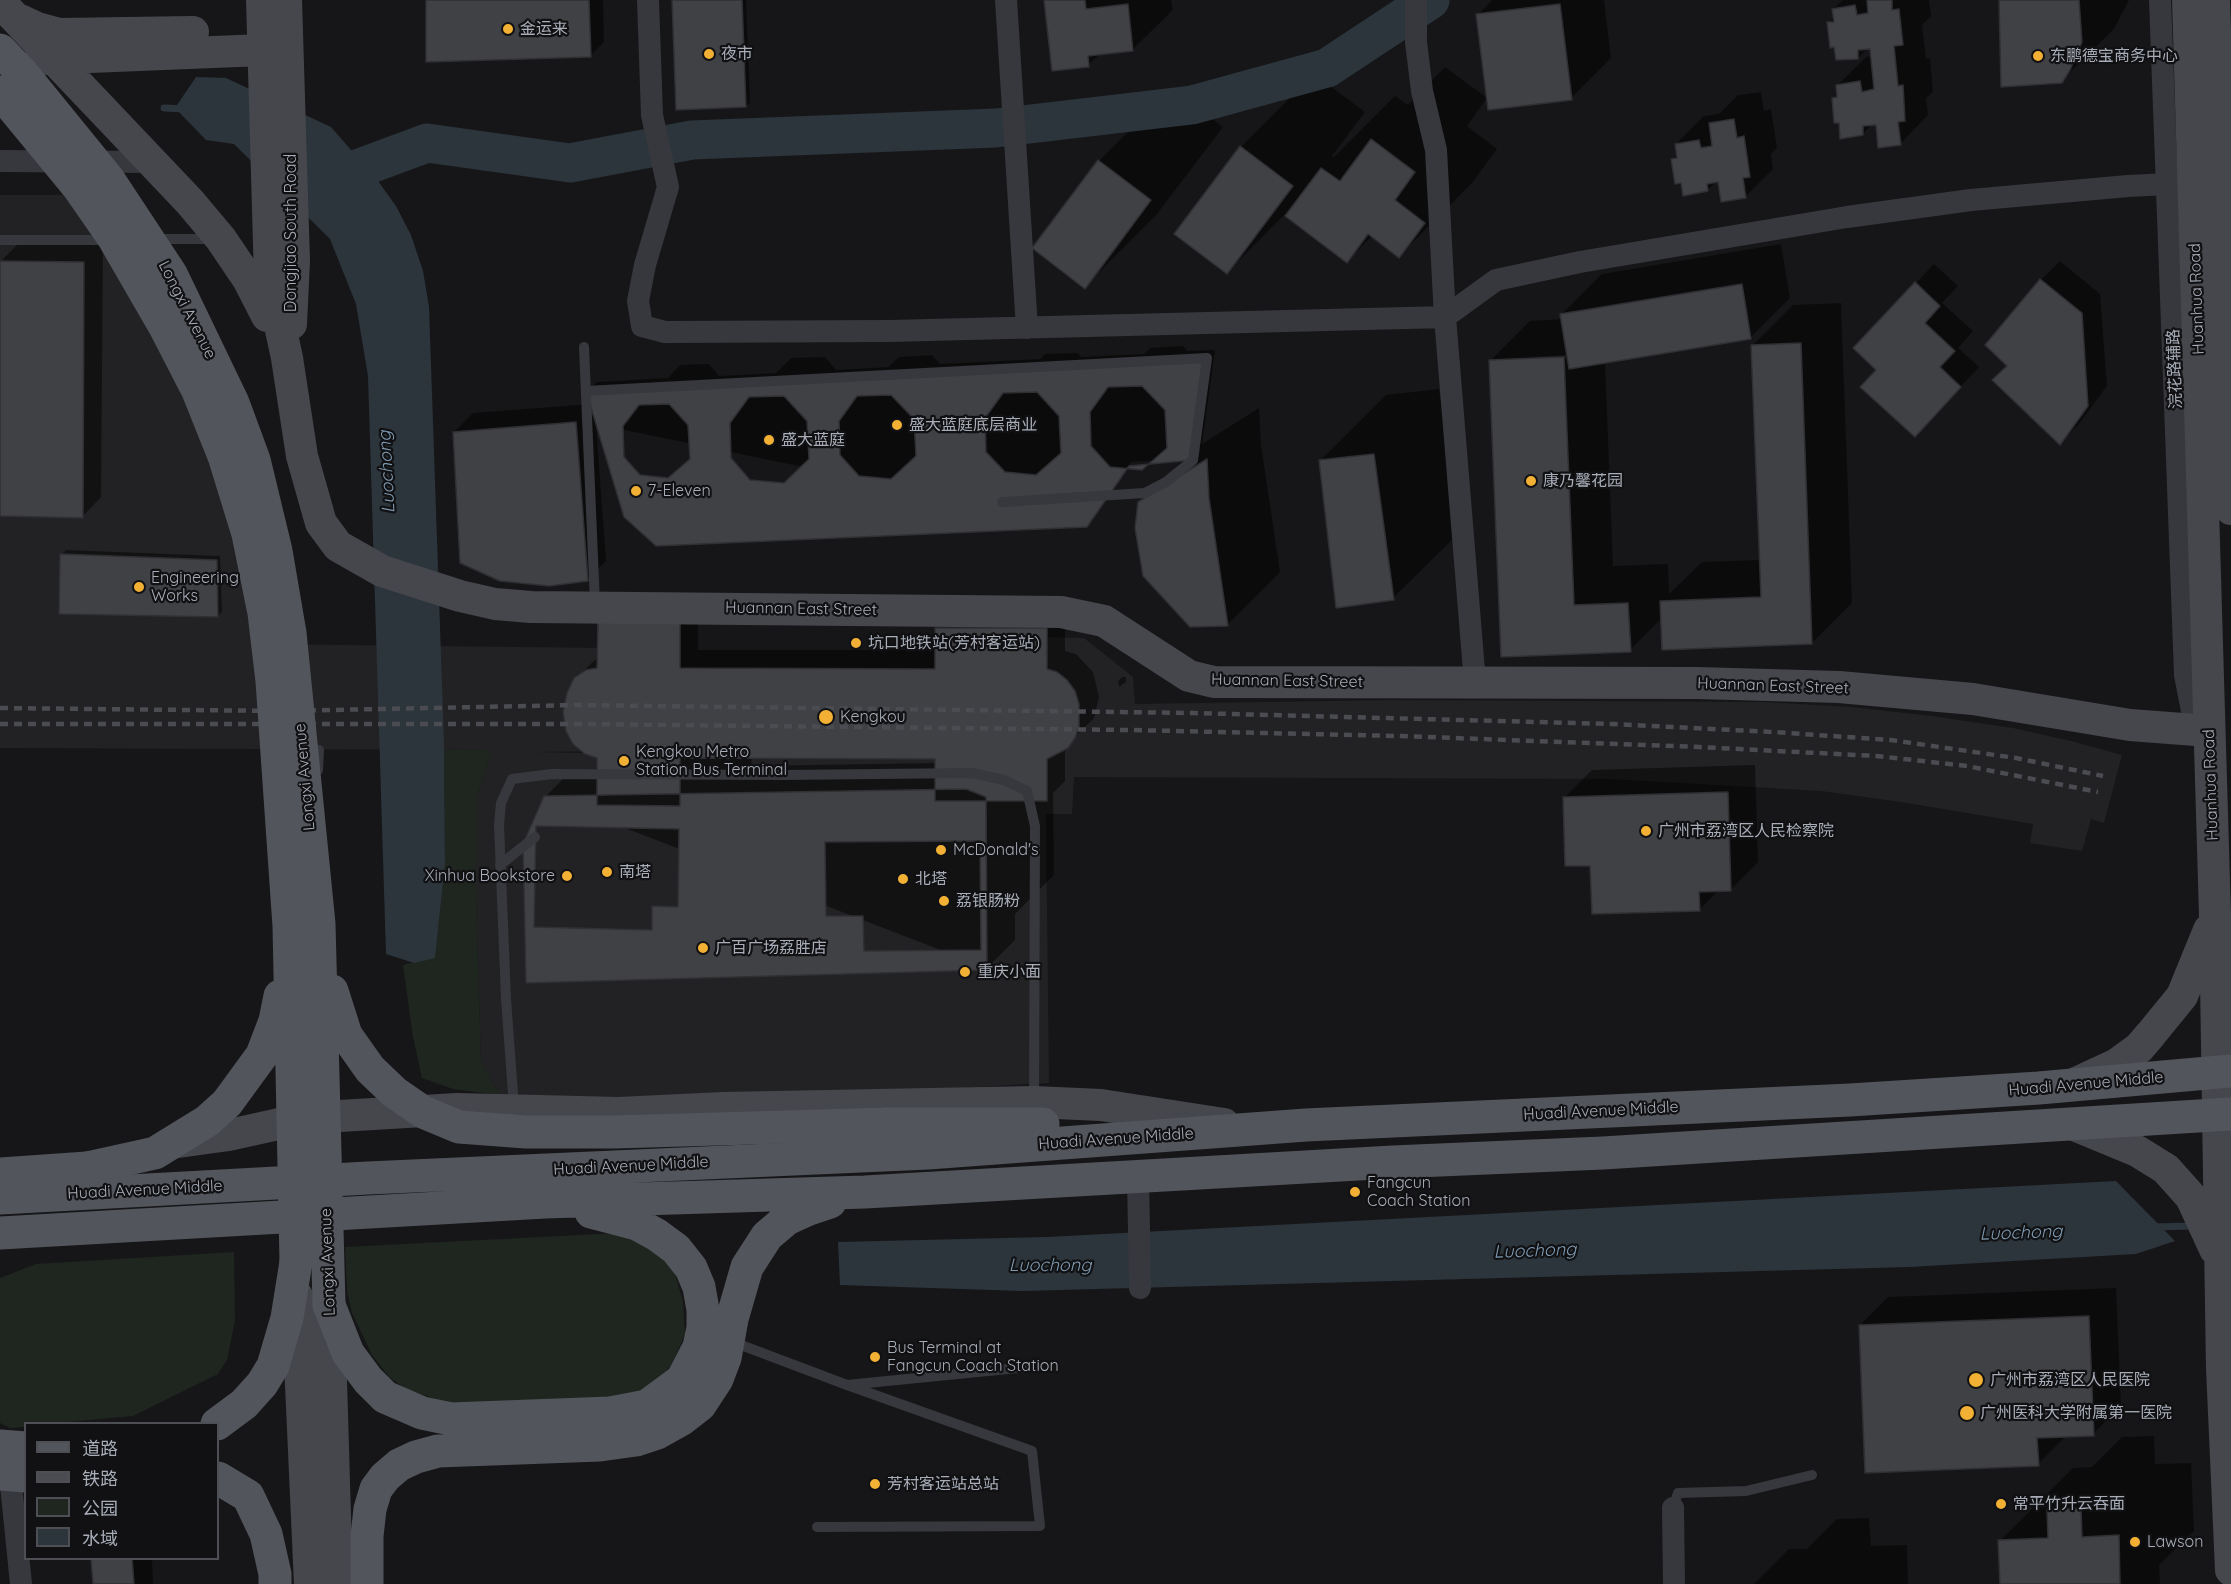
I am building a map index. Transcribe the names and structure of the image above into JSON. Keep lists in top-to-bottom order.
{
  "streets": {
    "main road": ["Longxi Avenue", "Huadi Avenue Middle"],
    "street": ["Dongjiao South Road", "Huanhua Road", "Huannan East Street"]
  },
  "crossings": [
    ["Dongjiao South Road", "Huannan East Street"],
    ["Huanhua Road", "Huannan East Street"],
    ["Huanhua Road", "Huadi Avenue Middle"]
  ],
  "water": ["Luochong"],
  "places": [
    "金运来",
    "夜市",
    "东鹏德宝商务中心",
    "盛大蓝庭底层商业",
    "盛大蓝庭",
    "康乃馨花园",
    "7-Eleven",
    "Engineering Works",
    "坑口地铁站(芳村客运站)",
    "Kengkou",
    "Kengkou Metro Station Bus Terminal",
    "广州市荔湾区人民检察院",
    "McDonald's",
    "南塔",
    "Xinhua Bookstore",
    "北塔",
    "荔银肠粉",
    "广百广场荔胜店",
    "重庆小面",
    "Fangcun Coach Station",
    "Bus Terminal at Fangcun Coach Station",
    "广州市荔湾区人民医院",
    "广州医科大学附属第一医院",
    "芳村客运站总站",
    "常平竹升云吞面",
    "Lawson"
  ],
  "legend": [
    "道路",
    "铁路",
    "公园",
    "水域"
  ]
}
